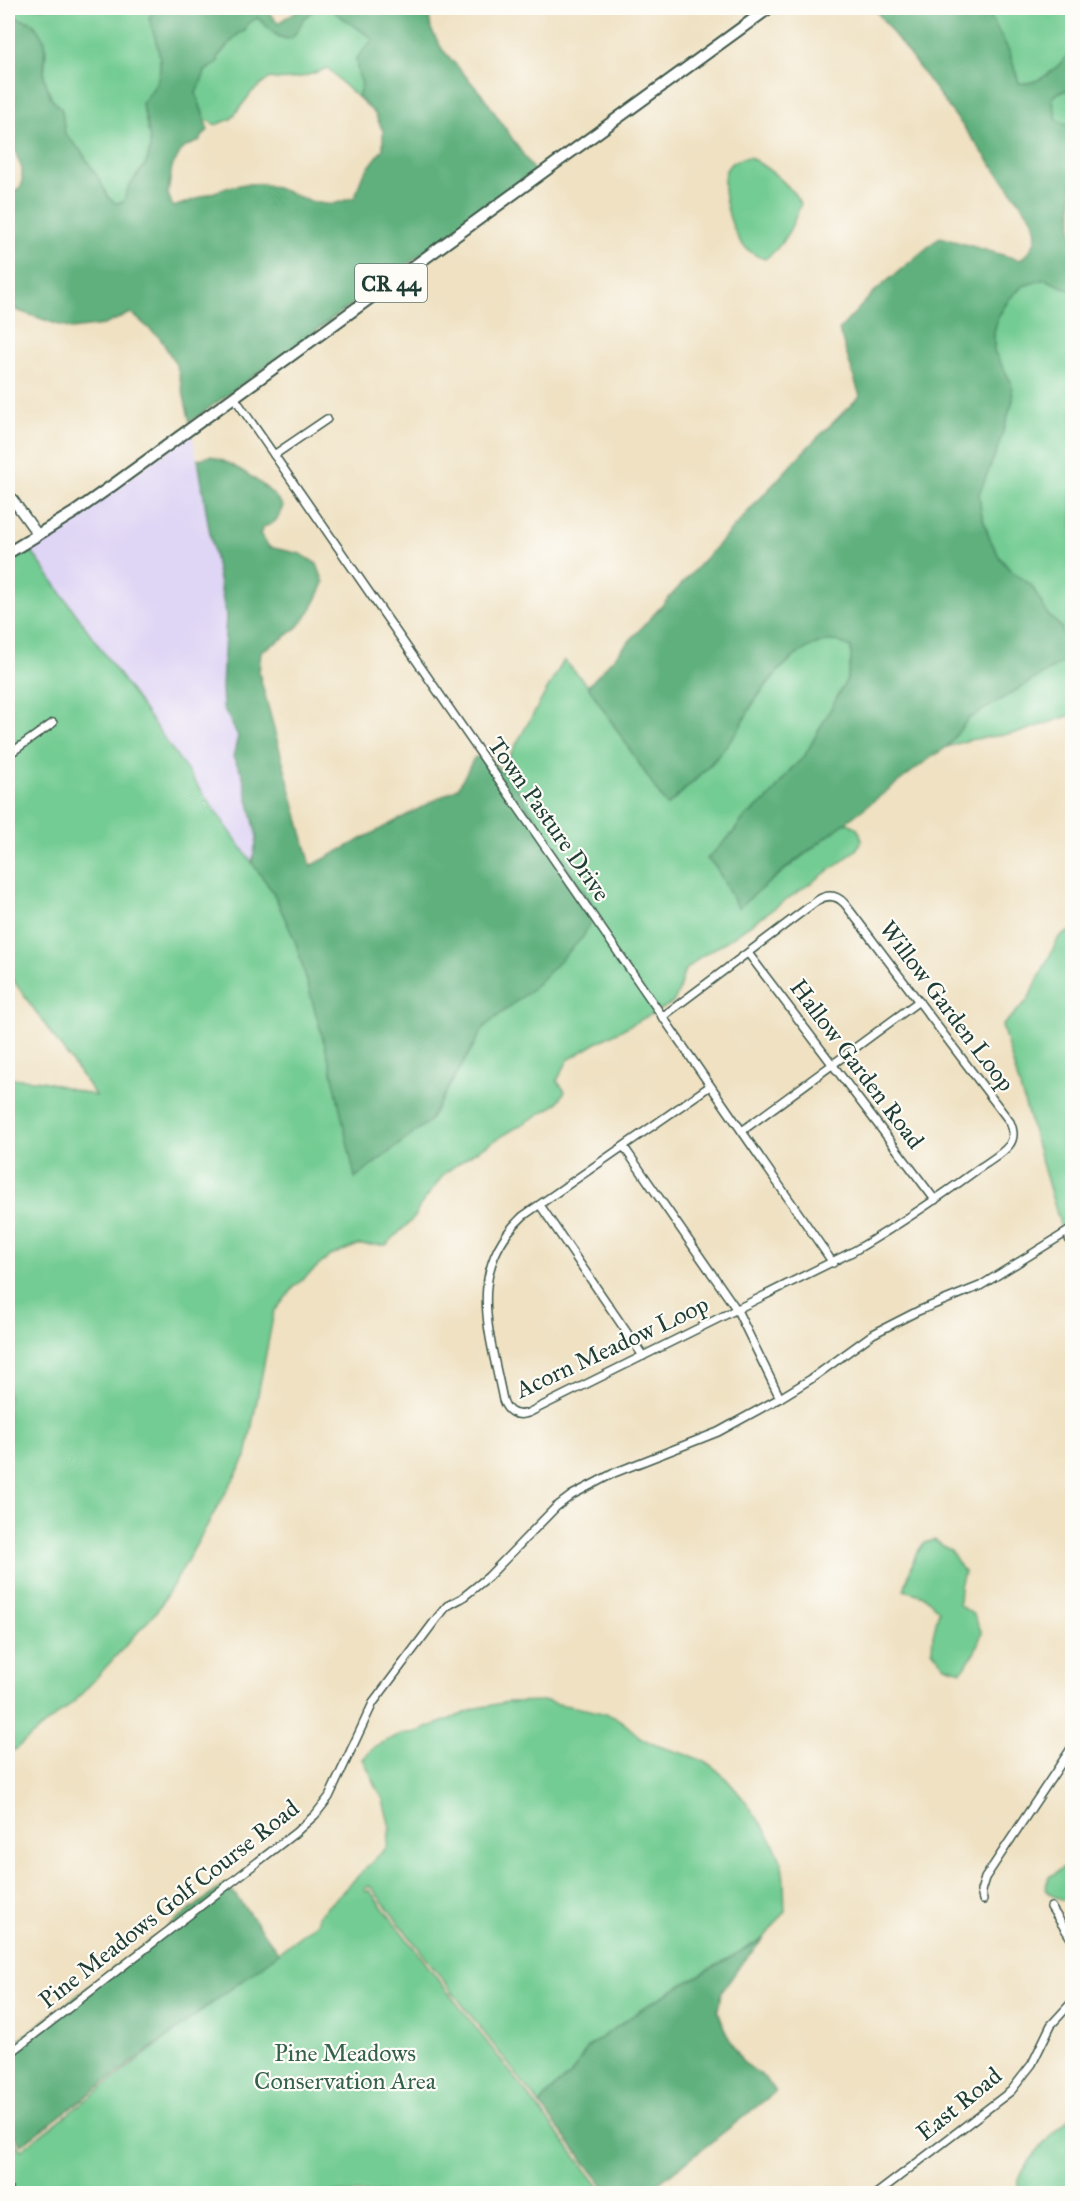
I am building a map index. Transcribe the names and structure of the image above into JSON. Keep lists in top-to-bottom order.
{
  "streets": {
    "main road": ["CR 44"],
    "street": [
      "Town Pasture Drive",
      "Willow Garden Loop",
      "Hallow Garden Road",
      "Acorn Meadow Loop",
      "Pine Meadows Golf Course Road",
      "East Road"
    ]
  },
  "crossings": [
    ["CR 44", "Town Pasture Drive"],
    ["Town Pasture Drive", "Willow Garden Loop"],
    ["Town Pasture Drive", "Acorn Meadow Loop"],
    ["Willow Garden Loop", "Hallow Garden Road"],
    ["Willow Garden Loop", "Acorn Meadow Loop"]
  ],
  "parks": ["Pine Meadows Conservation Area"]
}
